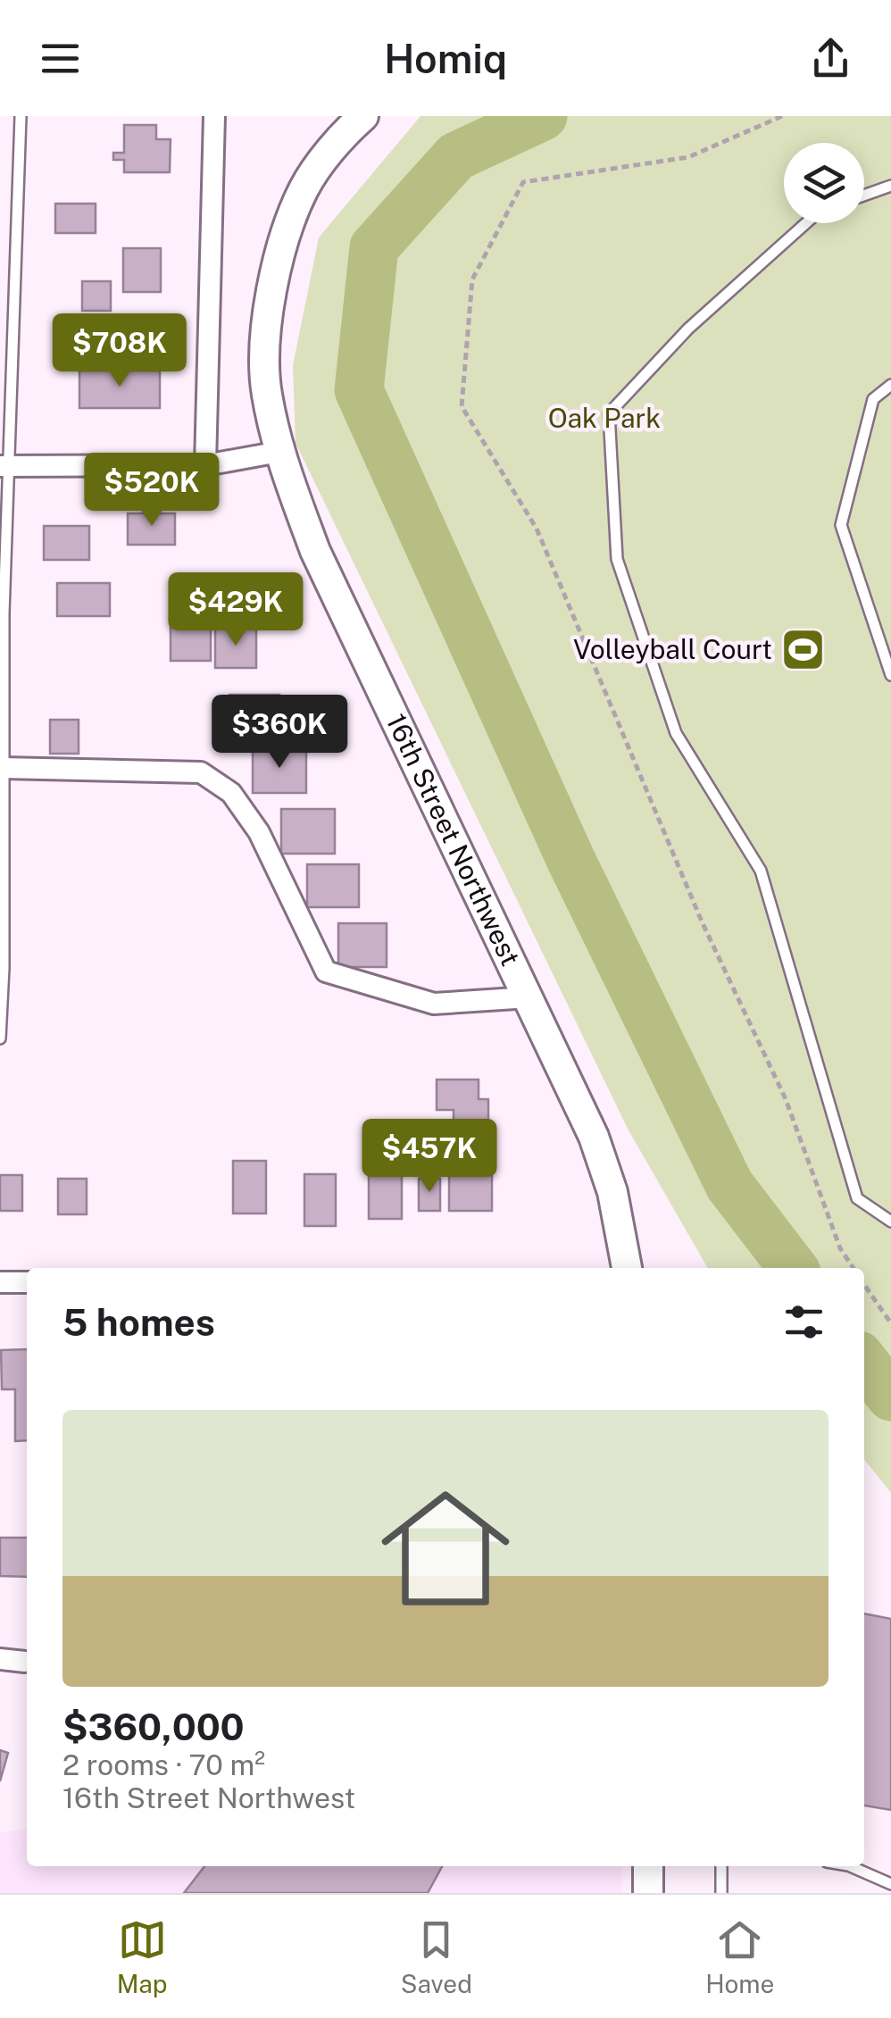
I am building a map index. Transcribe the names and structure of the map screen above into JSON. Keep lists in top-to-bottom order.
{
  "streets": {
    "street": ["16th Street Northwest"]
  },
  "parks": ["Oak Park"],
  "places": {
    "sports": ["Volleyball Court"]
  },
  "page": {
    "header": "Homiq",
    "price": [
      "$708K",
      "$520K",
      "$429K",
      "$360K",
      "$457K"
    ],
    "heading": "5 homes",
    "list": [
      {
        "name": "$360,000",
        "note": "2 rooms · 70 m² · 16th Street Northwest"
      }
    ],
    "tabs": ["Map", "Saved", "Home"]
  }
}
